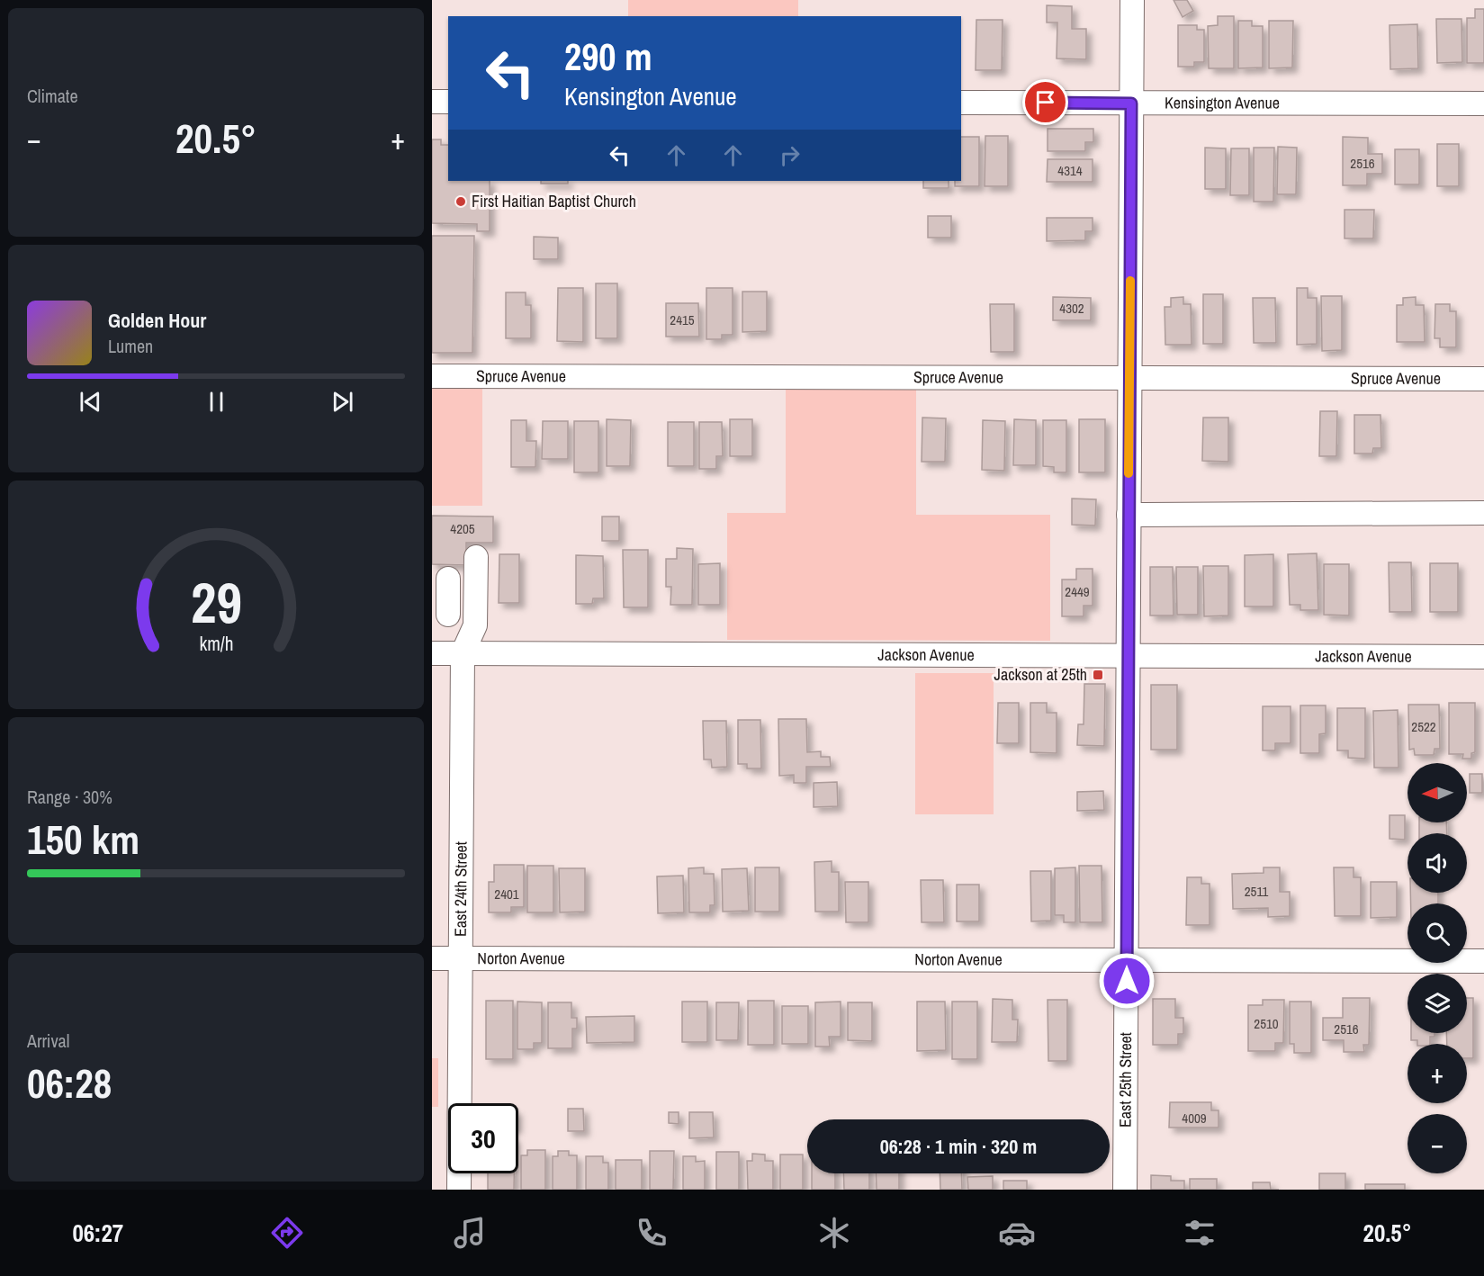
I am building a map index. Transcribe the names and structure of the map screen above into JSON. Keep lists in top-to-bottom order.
{
  "streets": {
    "street": [
      "Kensington Avenue",
      "Spruce Avenue",
      "Jackson Avenue",
      "East 24th Street",
      "Norton Avenue",
      "East 25th Street"
    ]
  },
  "crossings": [
    ["Kensington Avenue", "East 25th Street"],
    ["Spruce Avenue", "East 25th Street"],
    ["Jackson Avenue", "East 24th Street"],
    ["Jackson Avenue", "East 25th Street"],
    ["East 24th Street", "Norton Avenue"],
    ["Norton Avenue", "East 25th Street"]
  ],
  "places": {
    "other": ["First Haitian Baptist Church"],
    "transit": ["Jackson at 25th"]
  },
  "house_numbers": [
    "2516",
    "4314",
    "4302",
    "2415",
    "4205",
    "2449",
    "2522",
    "2511",
    "2401",
    "2510",
    "2516",
    "4009"
  ],
  "north": "left",
  "page": {
    "tile": [
      "Climate",
      ["Range · 30%", "150 km"],
      ["Arrival", "06:28"]
    ],
    "turn": ["290 m", "Kensington Avenue"],
    "heat": ["−", "20.5°", "+"],
    "song": ["Golden Hour", "Lumen"],
    "map_buttons": ["+", "−"],
    "limit": "30",
    "trip": "06:28 · 1 min · 320 m",
    "tabs": ["06:27", "20.5°"],
    "gauge": ["29", "km/h"]
  }
}
